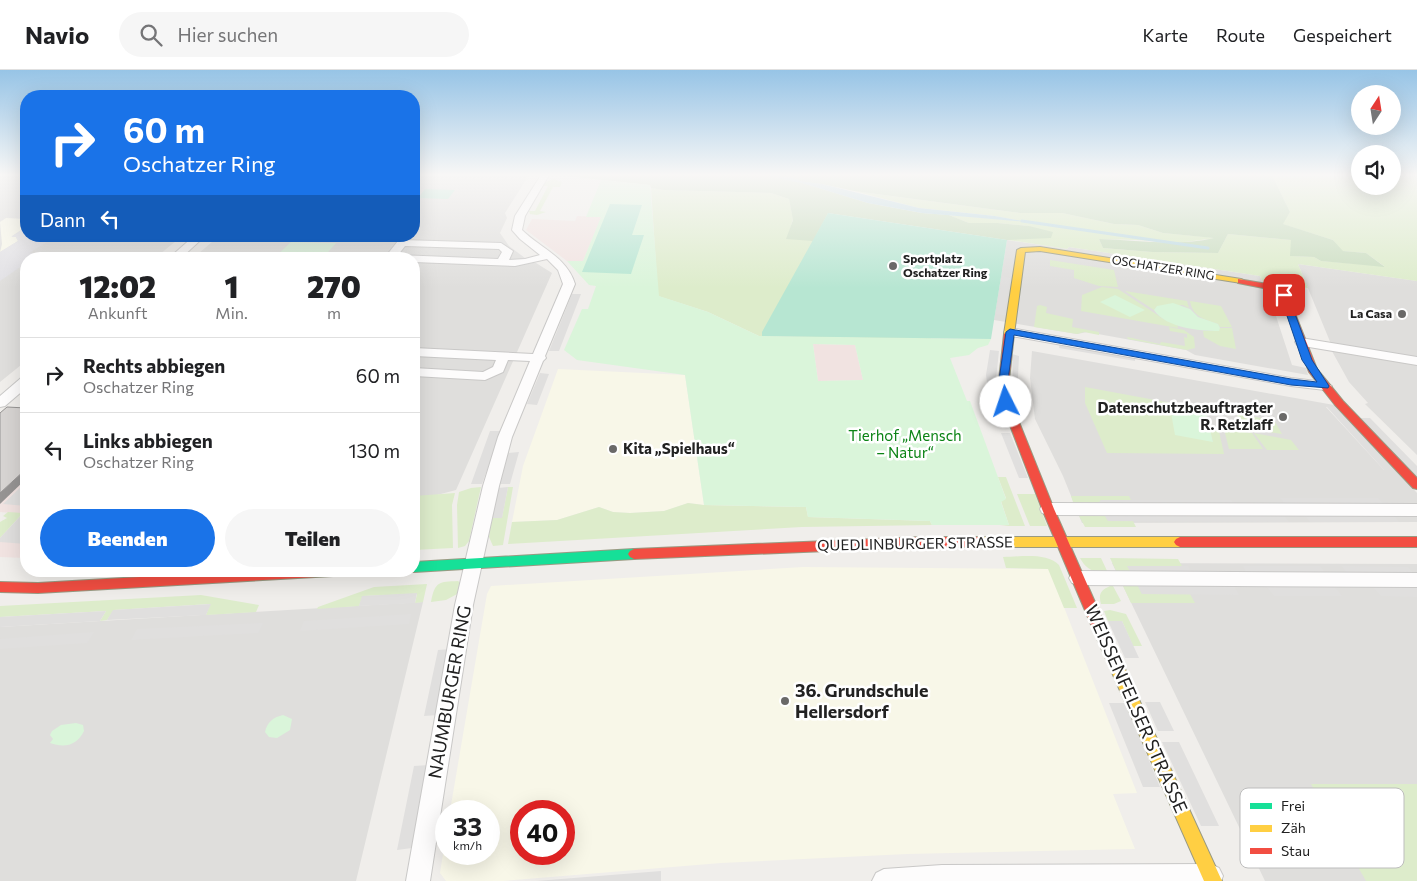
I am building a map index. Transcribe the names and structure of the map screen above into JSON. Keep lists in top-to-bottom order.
{
  "streets": {
    "street": [
      "OSCHATZER RING",
      "QUEDLINBURGER STRASSE",
      "NAUMBURGER RING",
      "WEISSENFELSER STRASSE"
    ]
  },
  "crossings": [
    ["OSCHATZER RING", "QUEDLINBURGER STRASSE"],
    ["OSCHATZER RING", "WEISSENFELSER STRASSE"],
    ["QUEDLINBURGER STRASSE", "NAUMBURGER RING"],
    ["QUEDLINBURGER STRASSE", "WEISSENFELSER STRASSE"]
  ],
  "parks": ["Tierhof „Mensch – Natur“"],
  "places": [
    "Sportplatz Oschatzer Ring",
    "La Casa",
    "Datenschutzbeauftragter R. Retzlaff",
    "Kita „Spielhaus“",
    "36. Grundschule Hellersdorf"
  ],
  "legend": ["Frei", "Zäh", "Stau"],
  "north": "top",
  "page": {
    "header": "Navio",
    "search": "Hier suchen",
    "nav": ["Karte", "Route", "Gespeichert"],
    "turn": ["60 m", "Oschatzer Ring"],
    "then": "Dann",
    "eta": [
      "12:02",
      "Ankunft",
      "1",
      "Min.",
      "270",
      "m"
    ],
    "list": [
      {
        "name": "Rechts abbiegen",
        "note": "Oschatzer Ring",
        "value": "60 m"
      },
      {
        "name": "Links abbiegen",
        "note": "Oschatzer Ring",
        "value": "130 m"
      }
    ],
    "buttons": ["Beenden", "Teilen"],
    "speed": "33 km/h",
    "limit": "40"
  }
}
